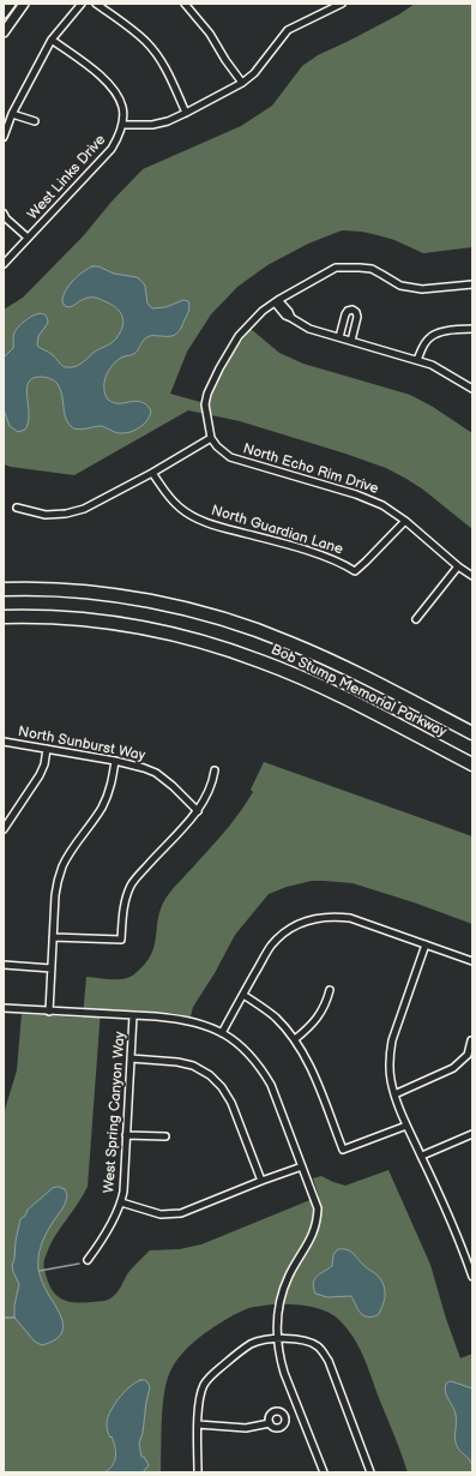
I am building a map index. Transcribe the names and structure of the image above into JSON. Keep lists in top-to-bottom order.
{
  "streets": {
    "highway": ["Bob Stump Memorial Parkway"],
    "street": [
      "West Links Drive",
      "North Echo Rim Drive",
      "North Guardian Lane",
      "North Sunburst Way",
      "West Spring Canyon Way"
    ]
  },
  "crossings": [
    ["North Echo Rim Drive", "North Guardian Lane"]
  ]
}
